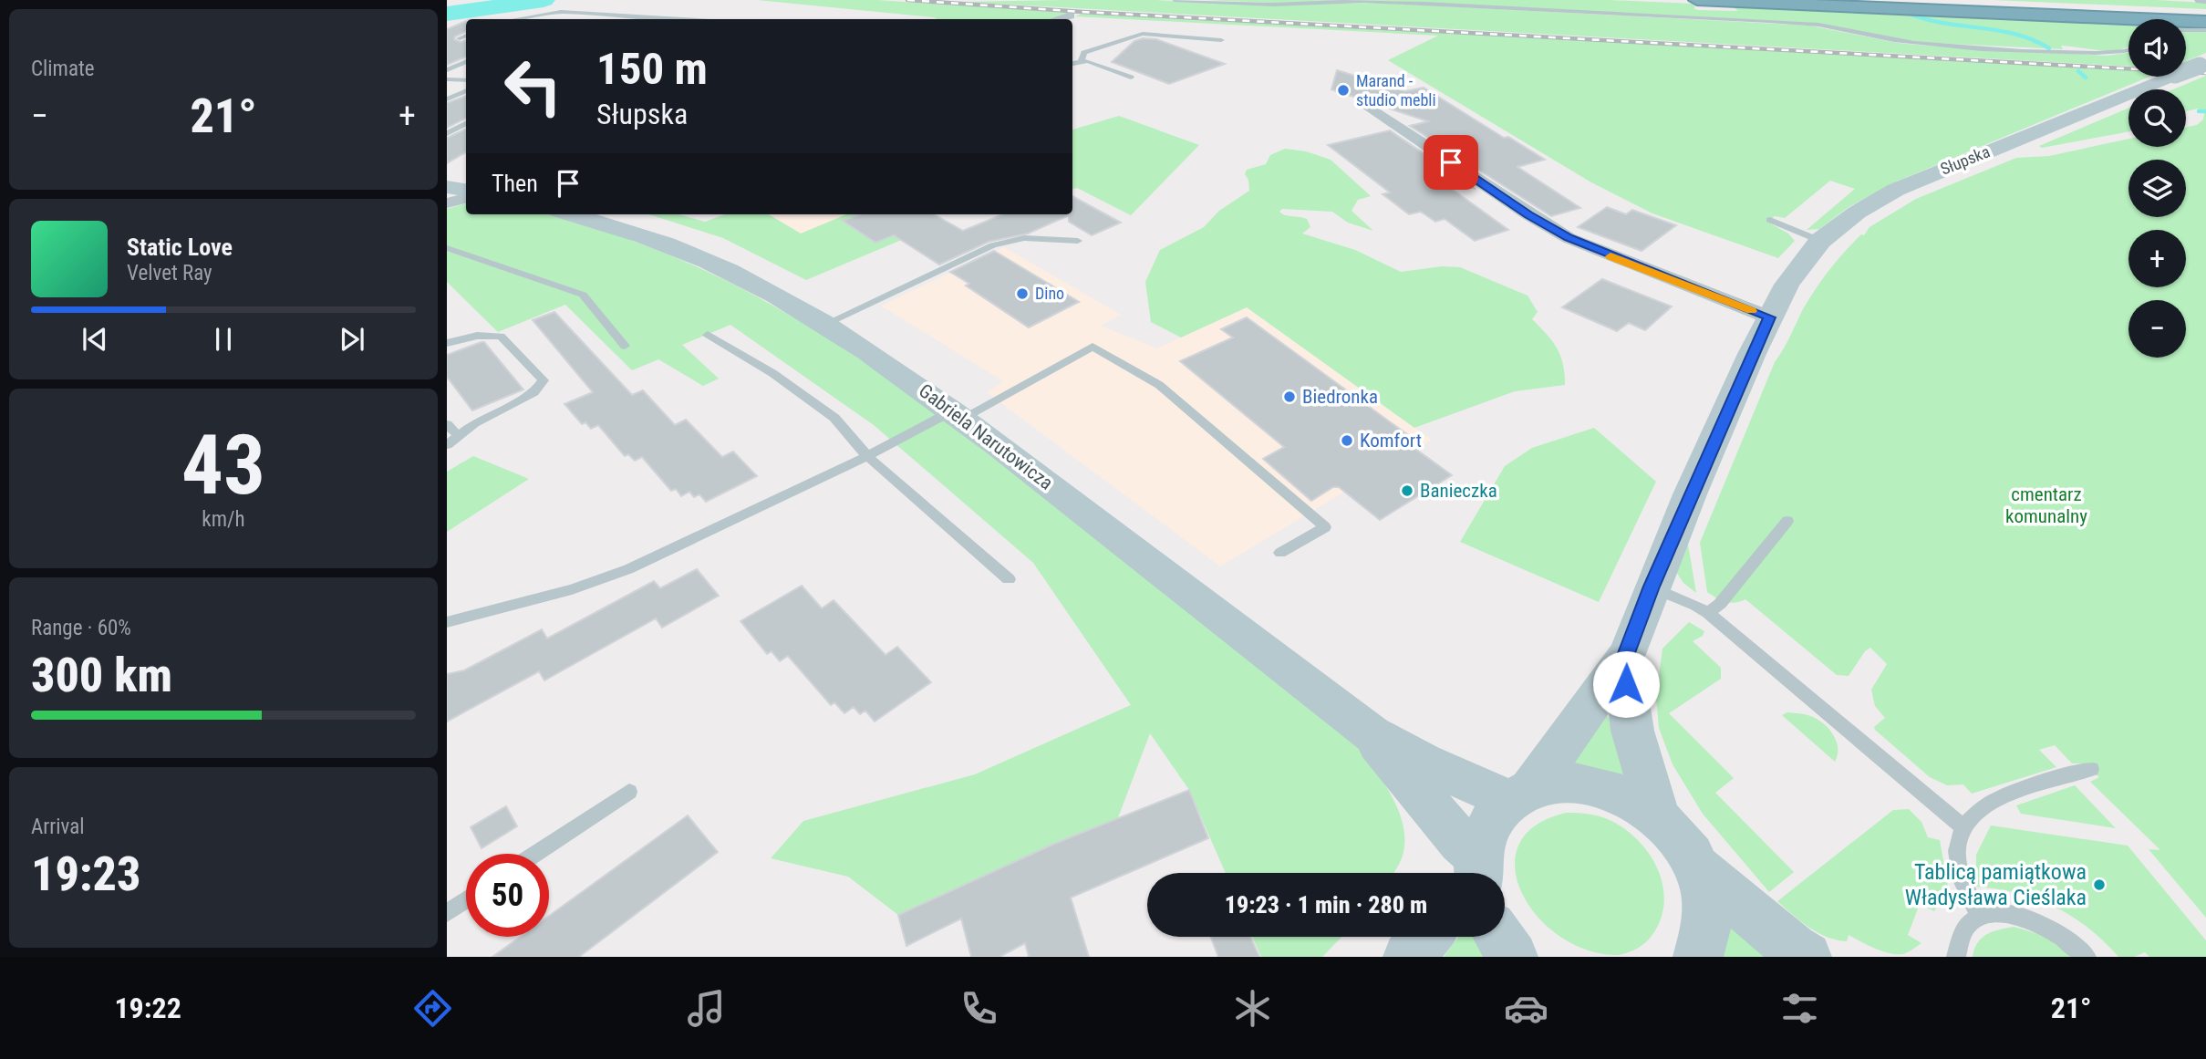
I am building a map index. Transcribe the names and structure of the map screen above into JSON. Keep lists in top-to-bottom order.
{
  "streets": {
    "main road": ["Słupska", "Gabriela Narutowicza"]
  },
  "crossings": [
    ["Słupska", "Gabriela Narutowicza"]
  ],
  "parks": ["cmentarz komunalny"],
  "places": [
    "Marand - studio mebli",
    "Dino",
    "Biedronka",
    "Komfort",
    "Banieczka",
    "Tablicą pamiątkowa Władysława Cieślaka"
  ],
  "page": {
    "tile": [
      "Climate",
      ["43", "km/h"],
      ["Range · 60%", "300 km"],
      ["Arrival", "19:23"]
    ],
    "map_buttons": ["+", "−"],
    "turn": ["150 m", "Słupska"],
    "heat": ["−", "21°", "+"],
    "then": "Then",
    "song": ["Static Love", "Velvet Ray"],
    "limit": "50",
    "trip": "19:23 · 1 min · 280 m",
    "tabs": ["19:22", "21°"]
  }
}
